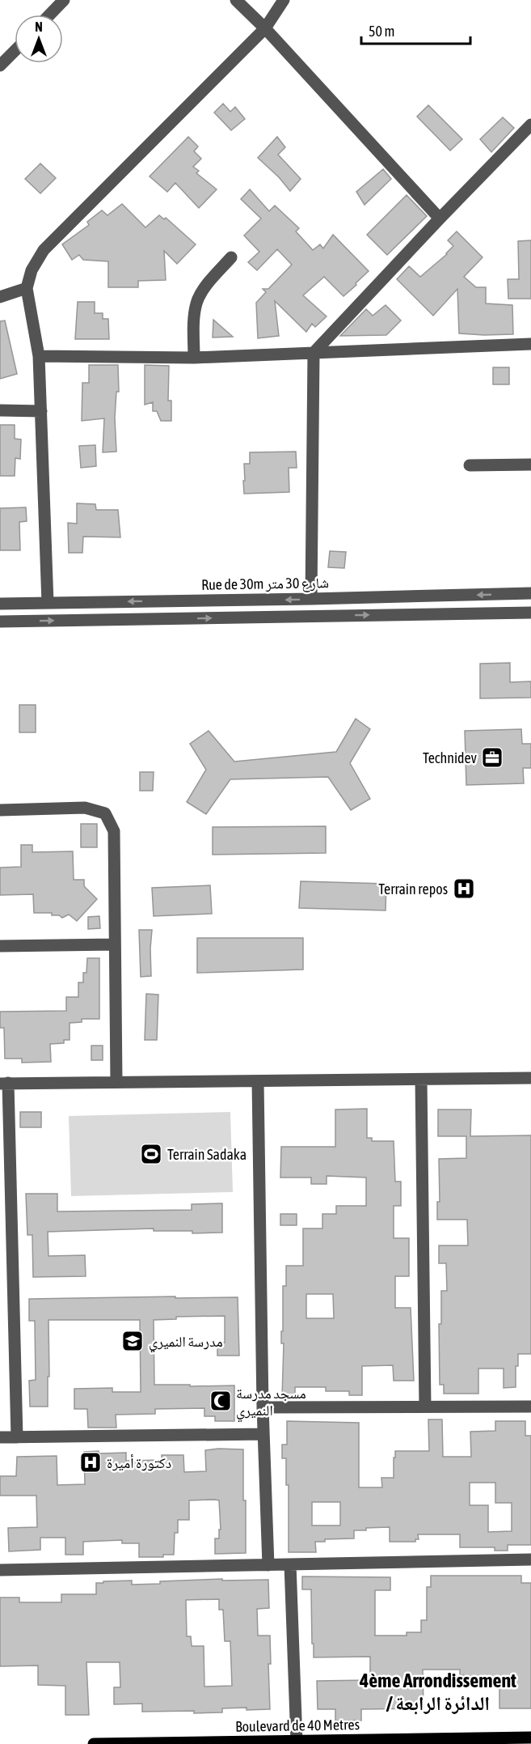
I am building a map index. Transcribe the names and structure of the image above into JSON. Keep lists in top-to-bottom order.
{
  "streets": {
    "main road": ["Boulevard de 40 Metres"],
    "street": ["Rue de 30m شارع 30 متر"]
  },
  "districts": ["4ème Arrondissement / الدائرة الرابعة"],
  "places": {
    "office": ["Technidev"],
    "hospital": ["Terrain repos", "دكتورة أميرة"],
    "sports": ["Terrain Sadaka"],
    "school or university": ["مدرسة النميري"],
    "mosque": ["مسجد مدرسة النميري"]
  },
  "scale_bar": "50 m",
  "north": "top"
}
